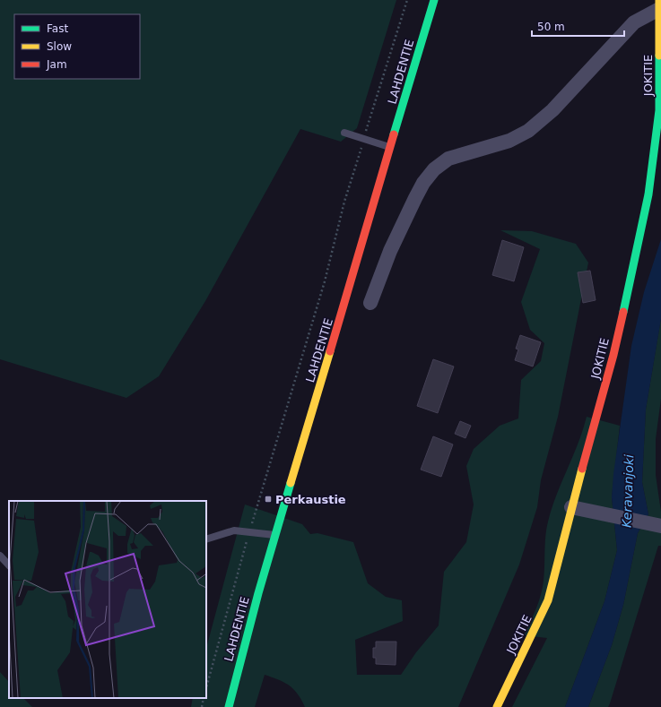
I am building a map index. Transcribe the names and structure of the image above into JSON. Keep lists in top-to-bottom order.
{
  "streets": {
    "main road": ["LAHDENTIE", "JOKITIE"]
  },
  "water": ["Keravanjoki"],
  "places": {
    "transit": ["Perkaustie"]
  },
  "legend": ["Fast", "Slow", "Jam"],
  "scale_bar": "50 m"
}
